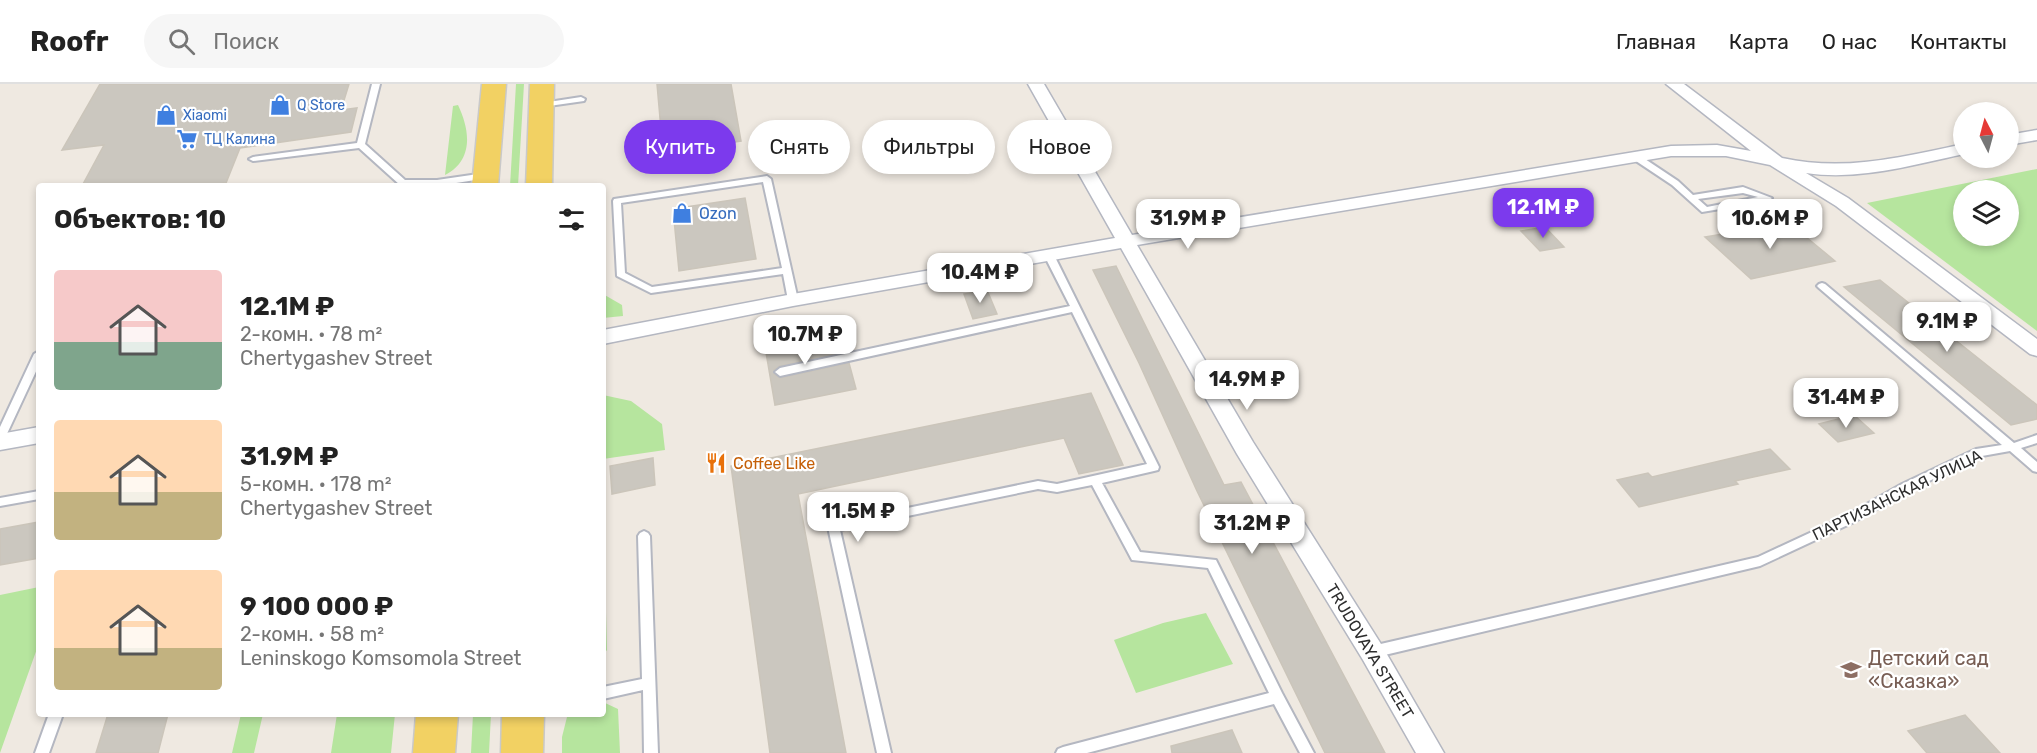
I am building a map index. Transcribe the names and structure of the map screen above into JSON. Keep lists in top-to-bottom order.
{
  "streets": {
    "street": ["TRUDOVAYA STREET"],
    "lane": ["ПАРТИЗАНСКАЯ УЛИЦА"]
  },
  "crossings": [
    ["ПАРТИЗАНСКАЯ УЛИЦА", "TRUDOVAYA STREET"]
  ],
  "places": {
    "shop": ["Q Store", "Xiaomi", "Ozon"],
    "supermarket": ["ТЦ Калина"],
    "restaurant": ["Coffee Like"],
    "school or university": ["Детский сад «Сказка»"]
  },
  "north": "top",
  "page": {
    "header": "Roofr",
    "search": "Поиск",
    "nav": [
      "Главная",
      "Карта",
      "О нас",
      "Контакты"
    ],
    "chip": [
      "Купить",
      "Снять",
      "Фильтры",
      "Новое"
    ],
    "heading": "Объектов: 10",
    "price": [
      "12.1M ₽",
      "31.9M ₽",
      "10.6M ₽",
      "10.4M ₽",
      "9.1M ₽",
      "10.7M ₽",
      "14.9M ₽",
      "31.4M ₽",
      "11.5M ₽",
      "31.2M ₽"
    ],
    "list": [
      {
        "name": "12.1M ₽",
        "note": "2-комн. · 78 m² · Chertygashev Street"
      },
      {
        "name": "31.9M ₽",
        "note": "5-комн. · 178 m² · Chertygashev Street"
      },
      {
        "name": "9 100 000 ₽",
        "note": "2-комн. · 58 m² · Leninskogo Komsomola Street"
      }
    ]
  }
}
